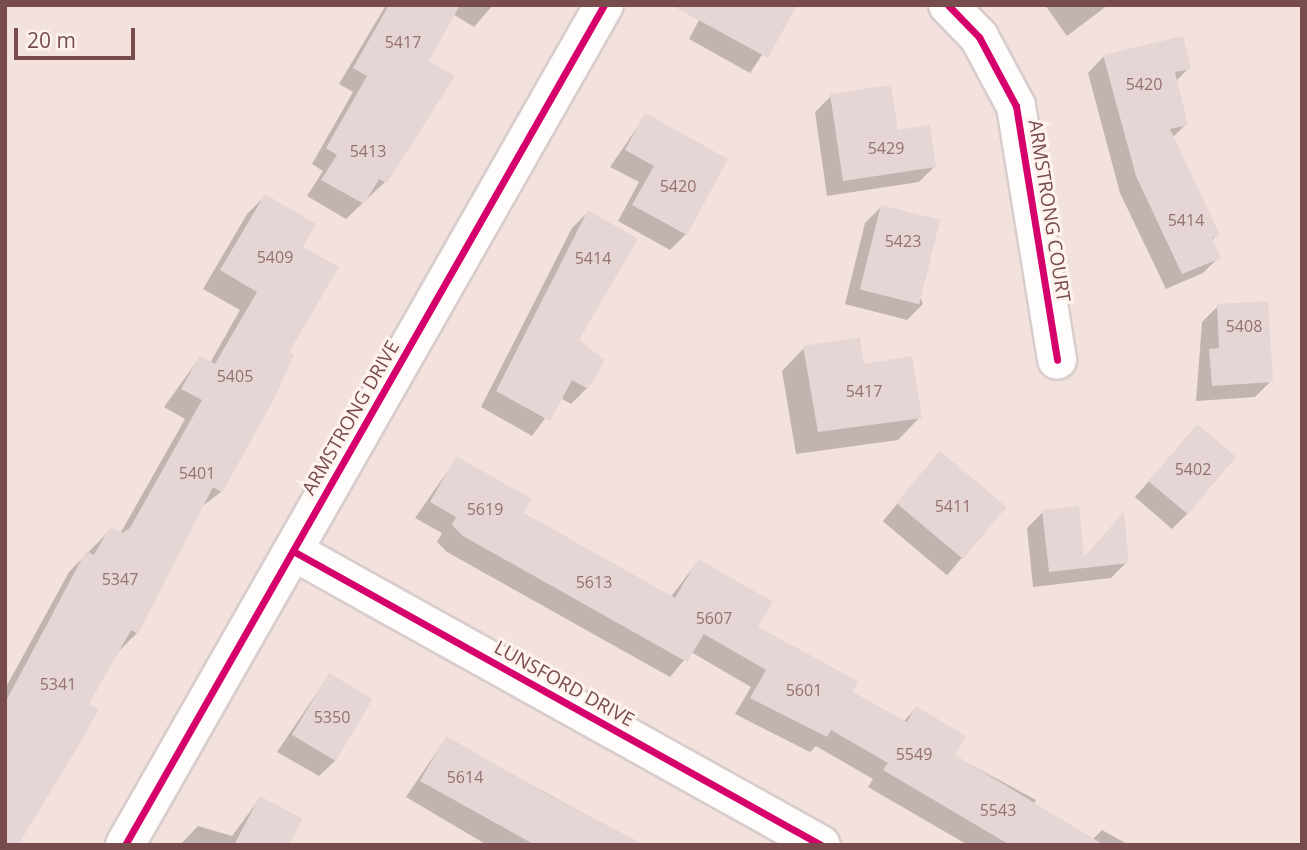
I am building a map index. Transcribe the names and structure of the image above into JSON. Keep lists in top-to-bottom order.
{
  "streets": {
    "street": ["ARMSTRONG COURT", "ARMSTRONG DRIVE", "LUNSFORD DRIVE"]
  },
  "crossings": [
    ["ARMSTRONG DRIVE", "LUNSFORD DRIVE"]
  ],
  "house_numbers": [
    "5417",
    "5420",
    "5429",
    "5413",
    "5420",
    "5414",
    "5423",
    "5409",
    "5414",
    "5408",
    "5405",
    "5417",
    "5402",
    "5401",
    "5411",
    "5619",
    "5347",
    "5613",
    "5607",
    "5341",
    "5601",
    "5350",
    "5549",
    "5614",
    "5543"
  ],
  "scale_bar": "20 m"
}
